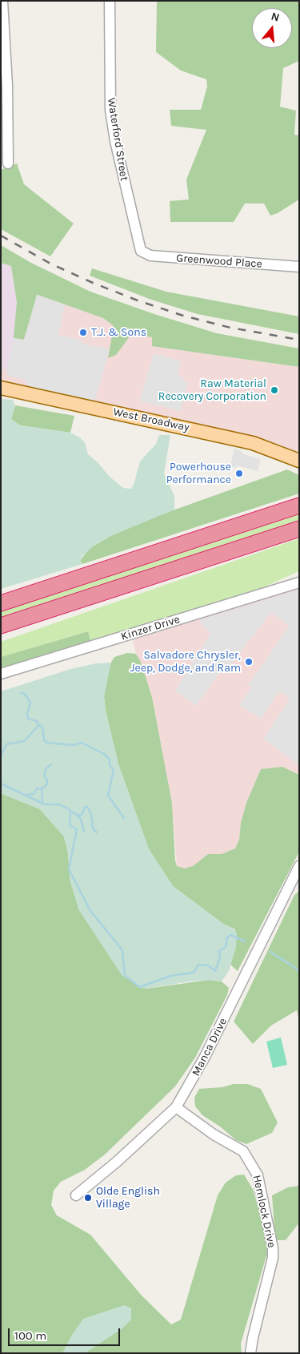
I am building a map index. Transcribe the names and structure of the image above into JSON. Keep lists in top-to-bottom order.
{
  "streets": {
    "main road": ["West Broadway"],
    "street": [
      "Waterford Street",
      "Greenwood Place",
      "Kinzer Drive",
      "Manca Drive",
      "Hemlock Drive"
    ]
  },
  "crossings": [
    ["Waterford Street", "Greenwood Place"],
    ["Manca Drive", "Hemlock Drive"]
  ],
  "places": [
    "T.J. & Sons",
    "Raw Material Recovery Corporation",
    "Powerhouse Performance",
    "Salvadore Chrysler, Jeep, Dodge, and Ram",
    "Olde English Village"
  ],
  "scale_bar": "100 m",
  "north": "top"
}
